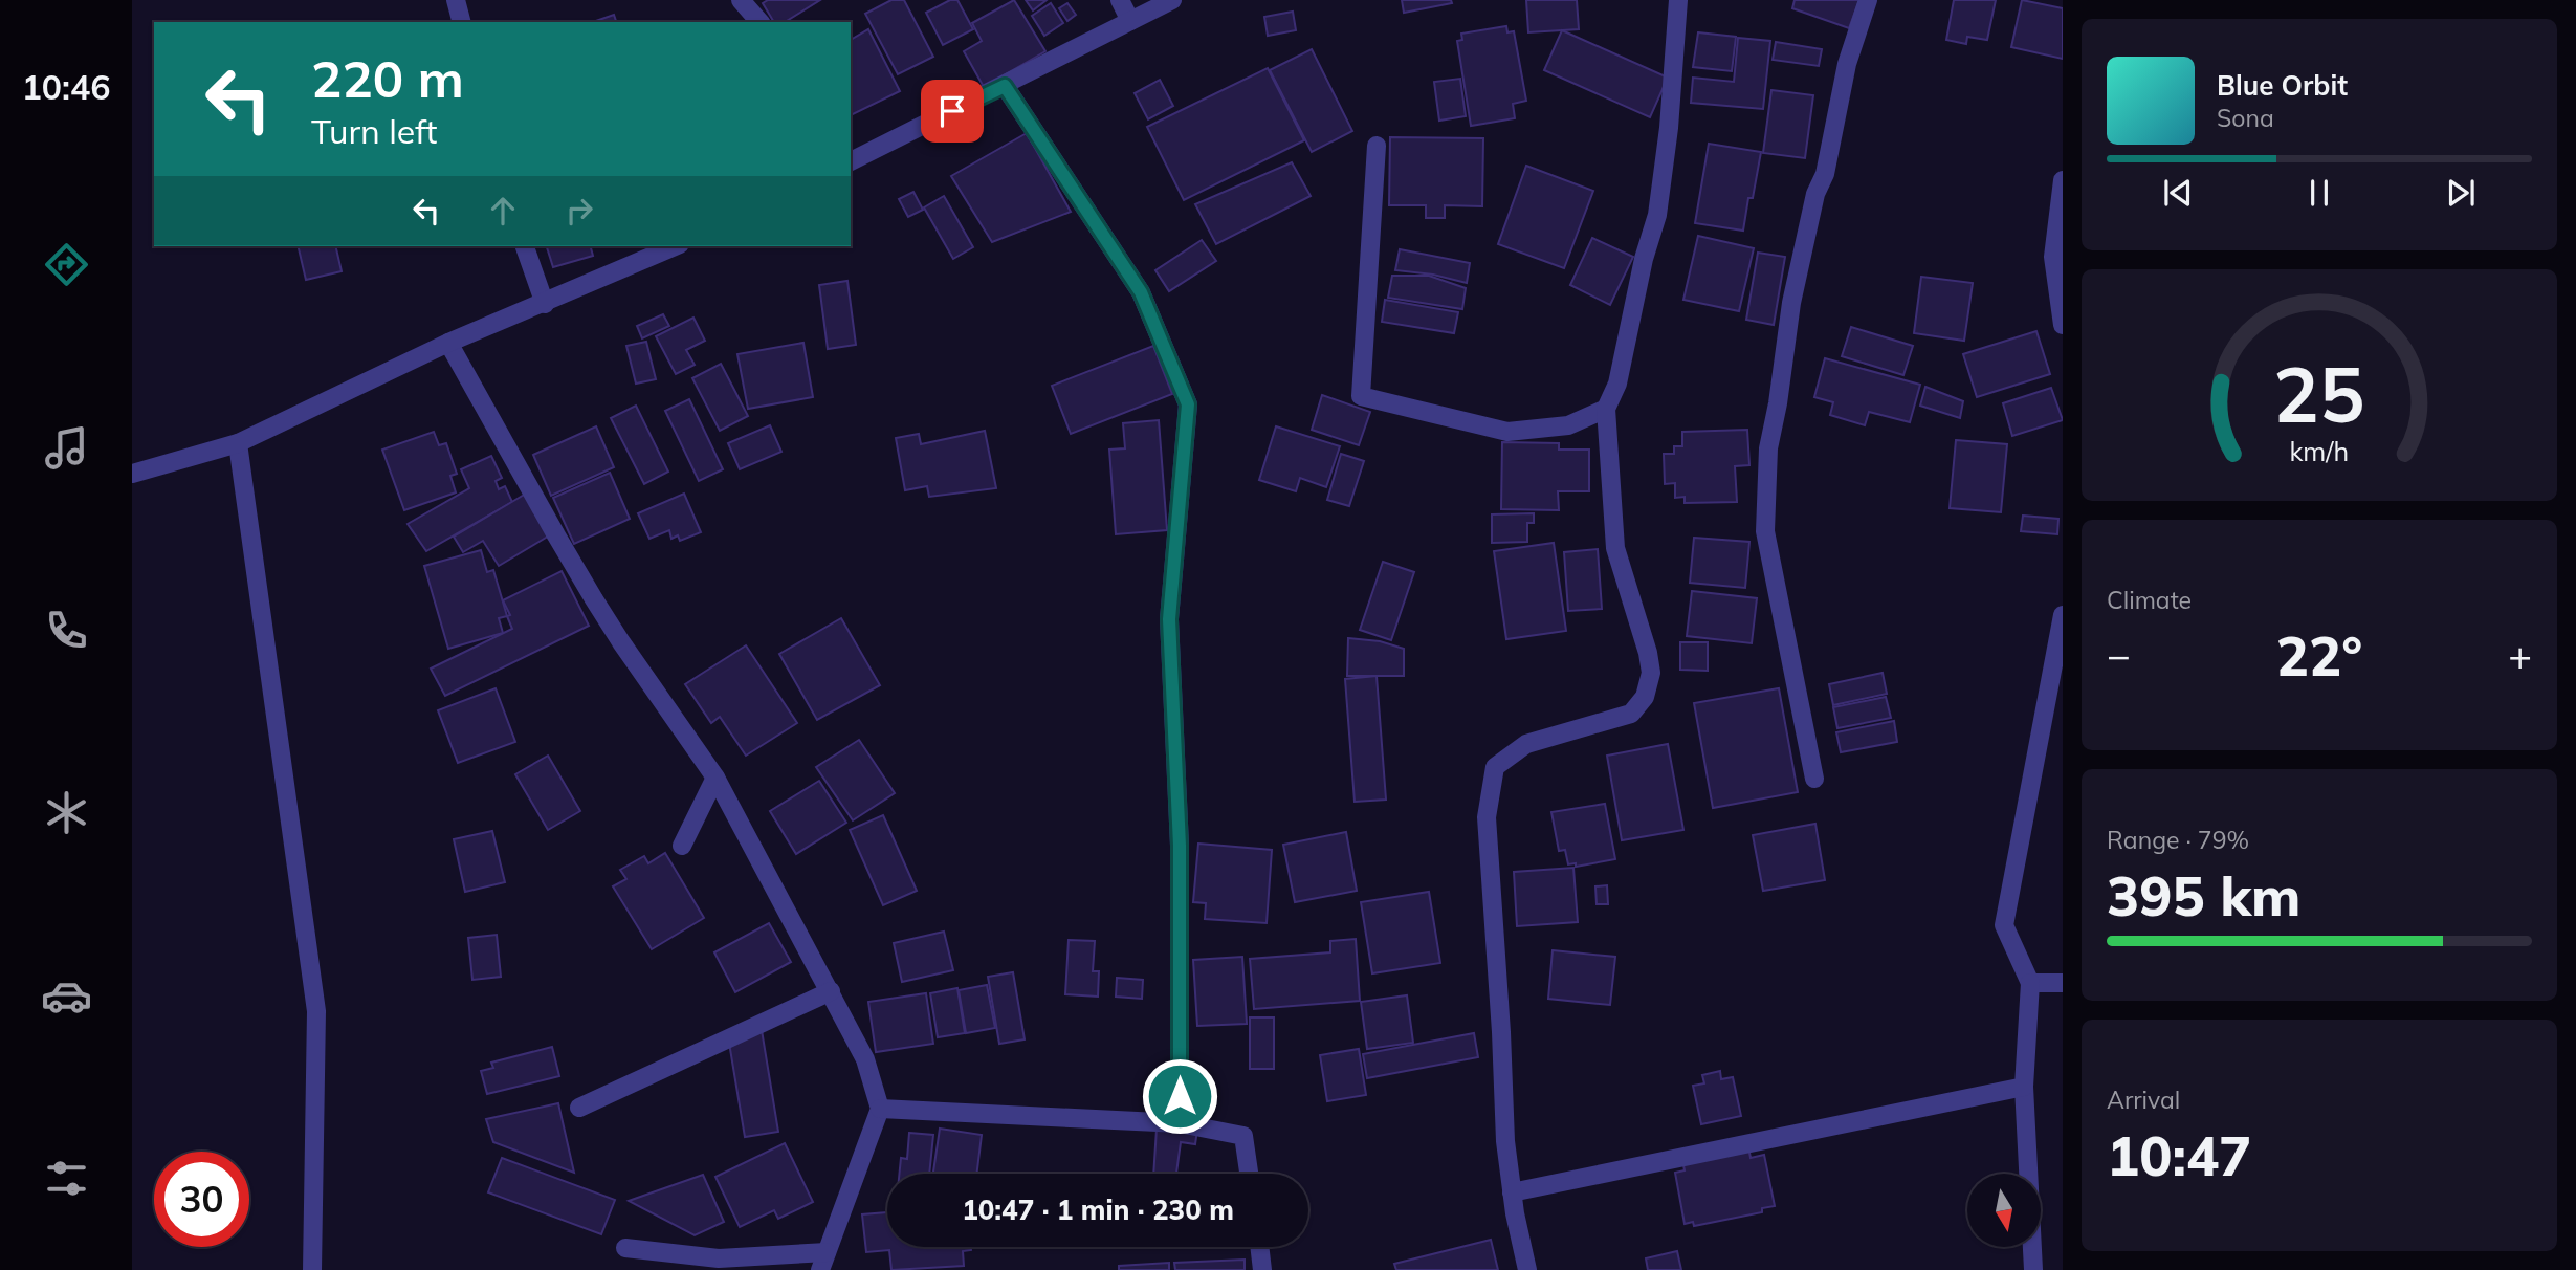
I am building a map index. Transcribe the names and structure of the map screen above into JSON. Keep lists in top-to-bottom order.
{
  "north": "bottom",
  "page": {
    "tabs": "10:46",
    "turn": ["220 m", "Turn left"],
    "song": ["Blue Orbit", "Sona"],
    "tile": [
      "Climate",
      ["Range · 79%", "395 km"],
      ["Arrival", "10:47"]
    ],
    "heat": ["−", "22°", "+"],
    "limit": "30",
    "trip": "10:47 · 1 min · 230 m",
    "gauge": ["25", "km/h"]
  }
}
